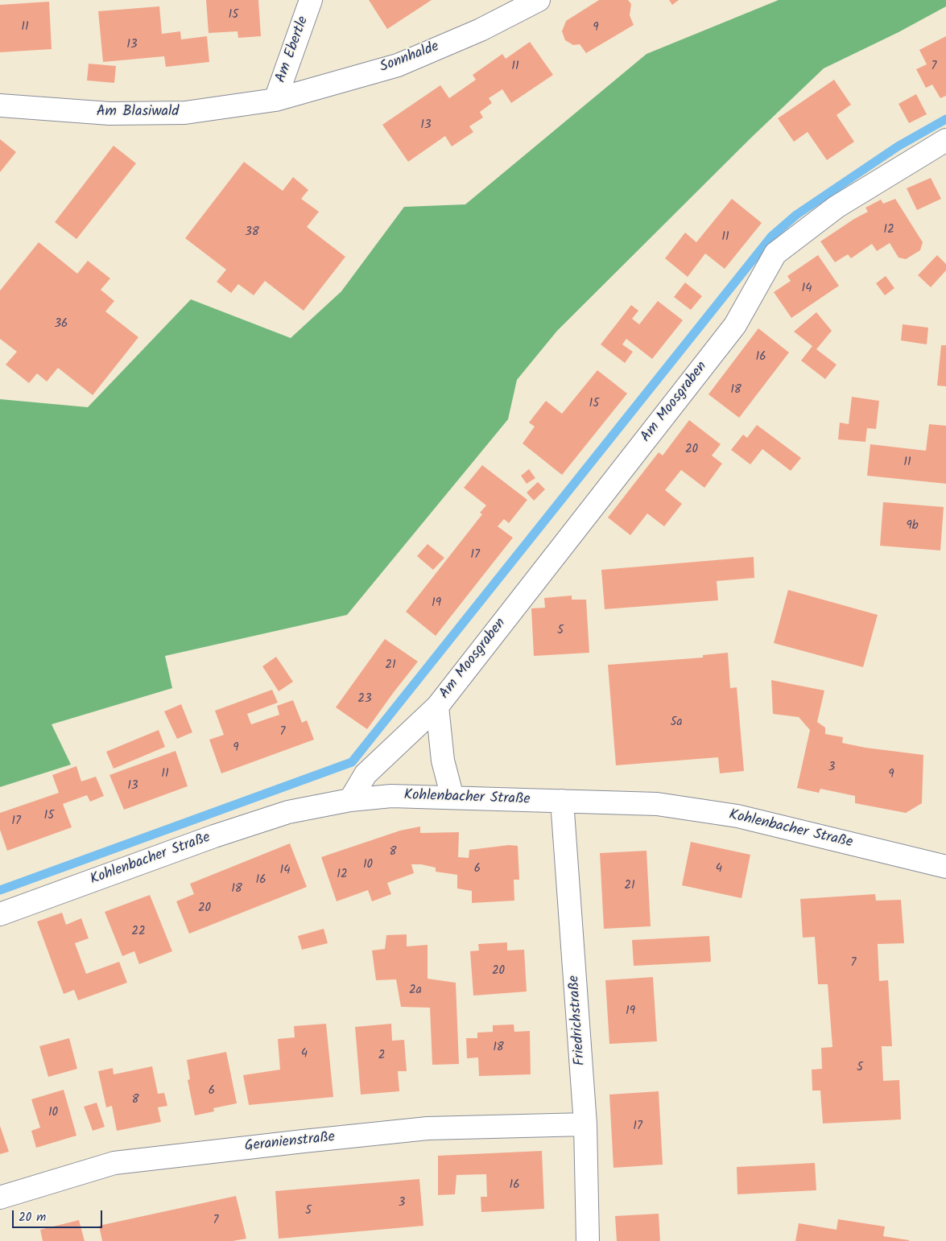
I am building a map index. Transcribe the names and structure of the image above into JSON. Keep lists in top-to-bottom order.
{
  "streets": {
    "street": [
      "Am Ebertle",
      "Sonnhalde",
      "Am Blasiwald",
      "Am Moosgraben",
      "Kohlenbacher Straße",
      "Friedrichstraße",
      "Geranienstraße"
    ]
  },
  "crossings": [
    ["Am Ebertle", "Sonnhalde"],
    ["Am Ebertle", "Am Blasiwald"],
    ["Sonnhalde", "Am Blasiwald"],
    ["Am Moosgraben", "Kohlenbacher Straße"],
    ["Kohlenbacher Straße", "Friedrichstraße"],
    ["Friedrichstraße", "Geranienstraße"]
  ],
  "house_numbers": [
    "15",
    "11",
    "9",
    "13",
    "11",
    "7",
    "13",
    "12",
    "38",
    "11",
    "14",
    "36",
    "16",
    "18",
    "15",
    "20",
    "11",
    "9b",
    "17",
    "19",
    "5",
    "21",
    "23",
    "5a",
    "7",
    "9",
    "3",
    "11",
    "9",
    "13",
    "15",
    "17",
    "8",
    "10",
    "6",
    "4",
    "14",
    "12",
    "16",
    "21",
    "18",
    "20",
    "22",
    "7",
    "20",
    "2a",
    "19",
    "18",
    "4",
    "2",
    "5",
    "6",
    "8",
    "10",
    "17",
    "16",
    "3",
    "5",
    "7"
  ],
  "scale_bar": "20 m"
}
